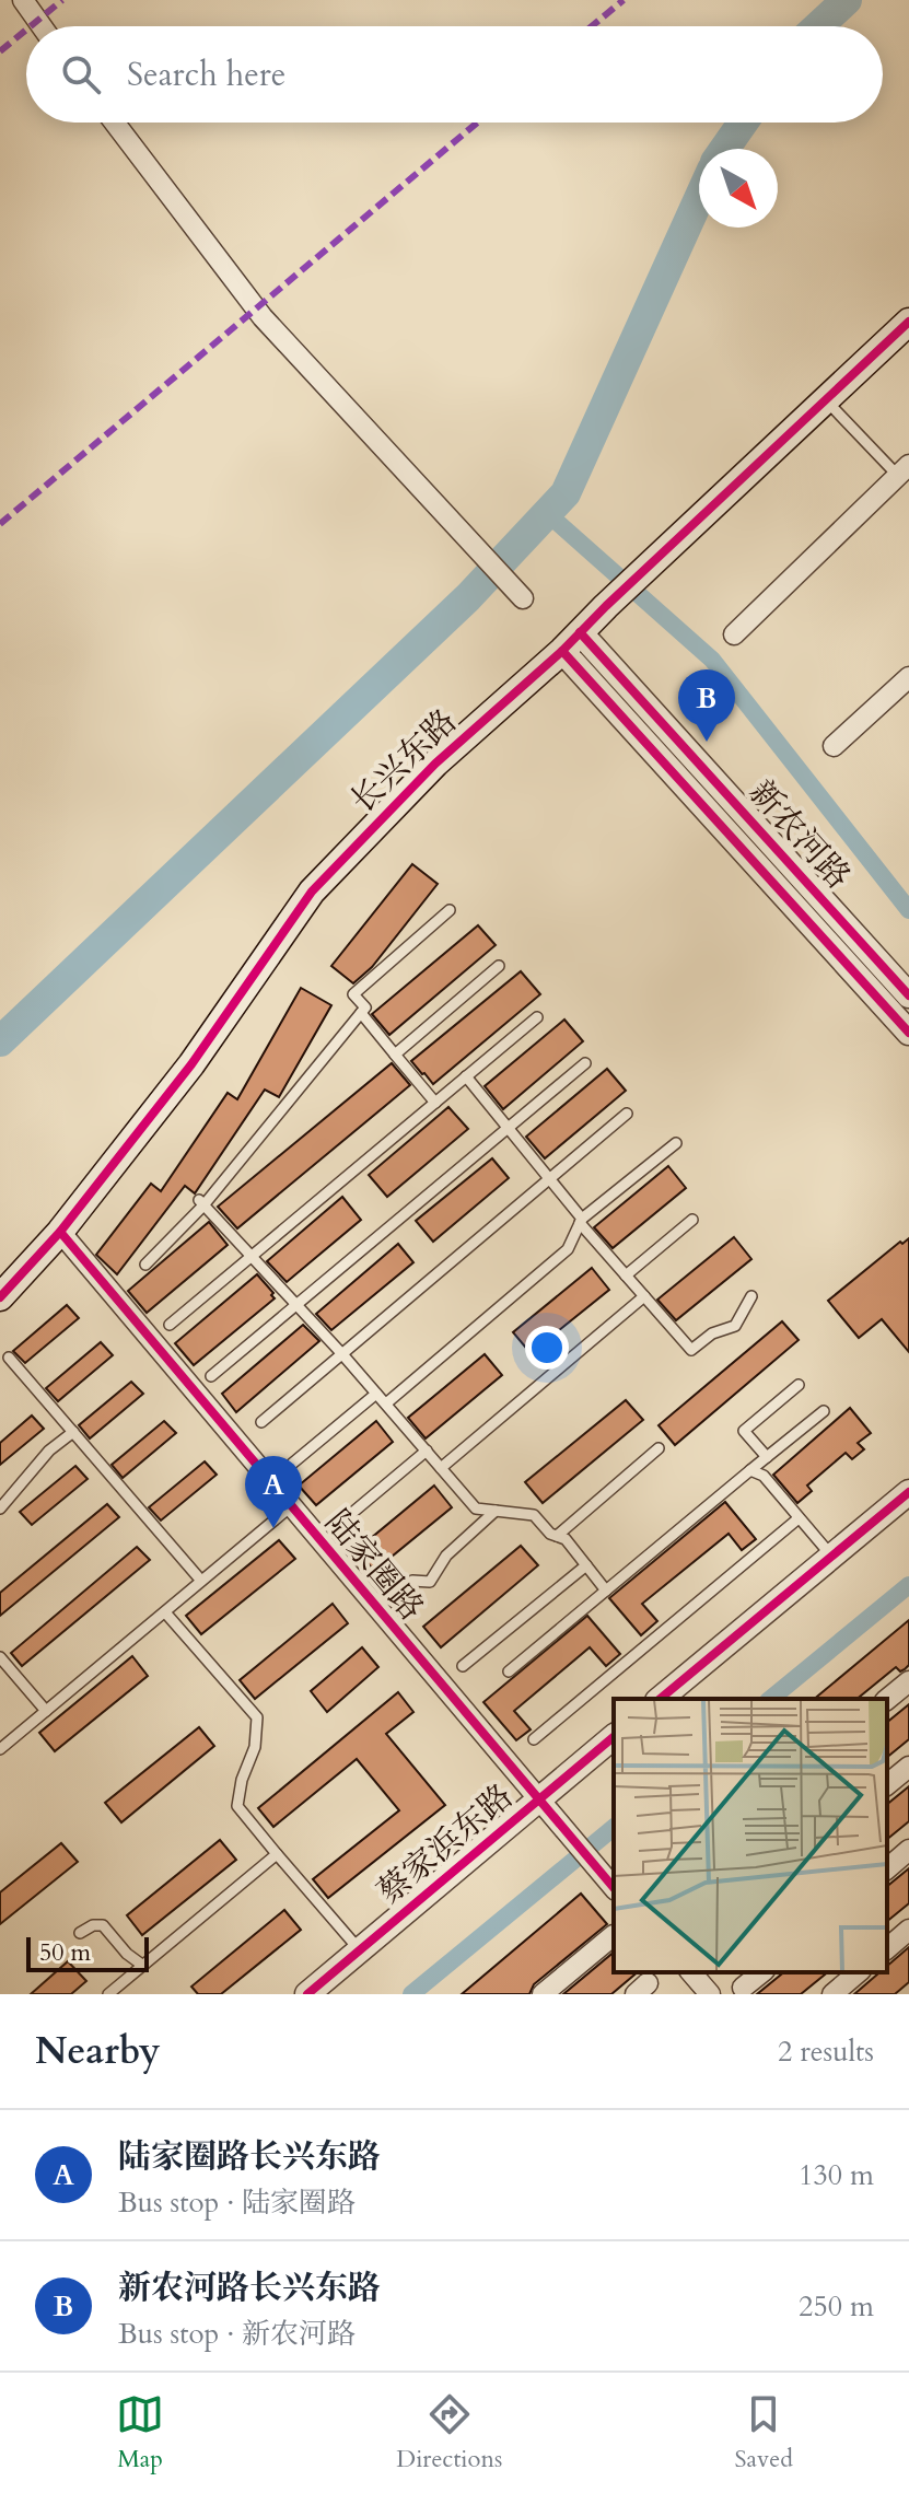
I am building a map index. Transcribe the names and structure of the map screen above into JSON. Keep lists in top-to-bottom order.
{
  "streets": {
    "main road": ["长兴东路"],
    "street": ["新农河路", "陆家圈路", "蔡家浜东路"]
  },
  "crossings": [
    ["长兴东路", "新农河路"],
    ["长兴东路", "陆家圈路"],
    ["陆家圈路", "蔡家浜东路"]
  ],
  "scale_bar": "50 m",
  "north": "bottom right",
  "page": {
    "search": "Search here",
    "pins": ["B", "A"],
    "scale": "50 m",
    "heading": ["Nearby", "2 results"],
    "list": [
      {
        "mark": "A",
        "name": "陆家圈路长兴东路",
        "note": "Bus stop · 陆家圈路",
        "value": "130 m"
      },
      {
        "mark": "B",
        "name": "新农河路长兴东路",
        "note": "Bus stop · 新农河路",
        "value": "250 m"
      }
    ],
    "nav": ["Map", "Directions", "Saved"]
  }
}
